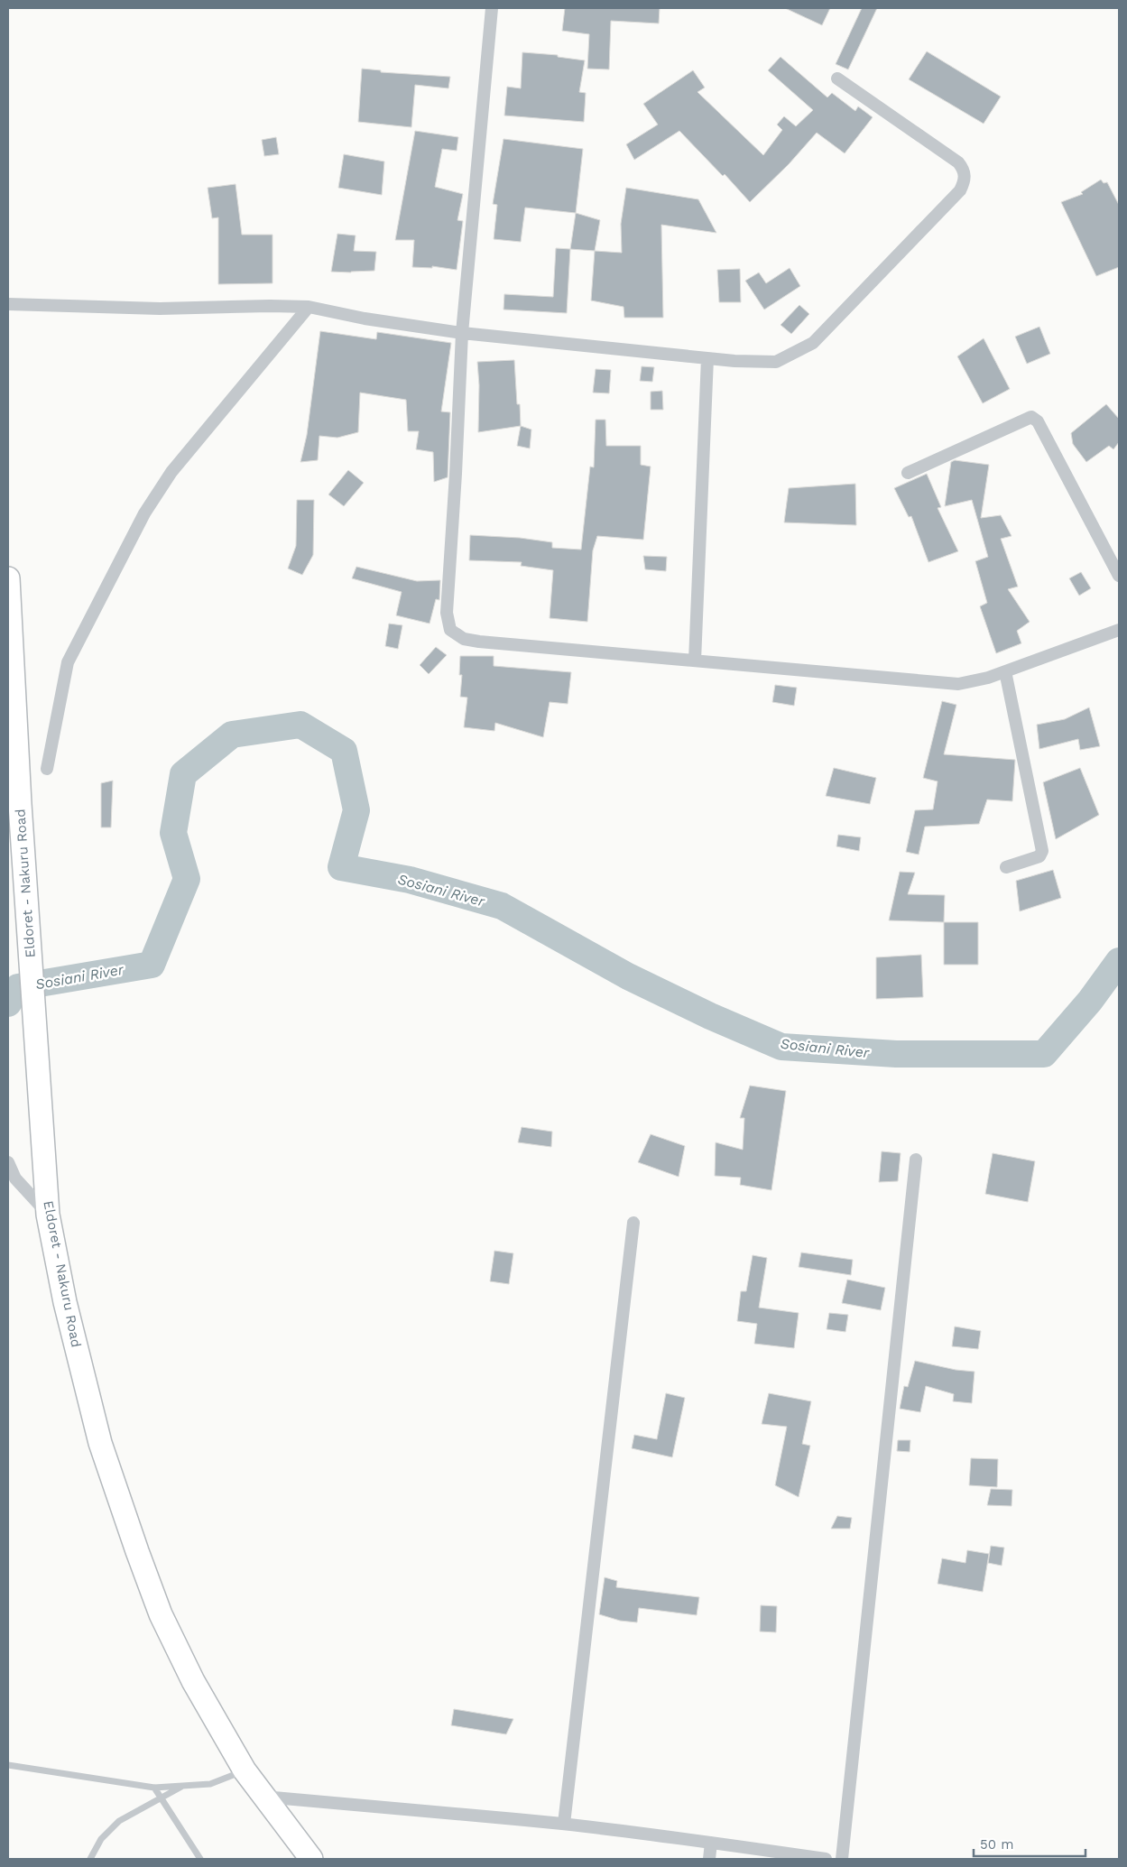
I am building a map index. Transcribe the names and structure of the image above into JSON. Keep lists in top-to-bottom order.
{
  "streets": {
    "highway": ["Eldoret - Nakuru Road"]
  },
  "water": ["Sosiani River"],
  "scale_bar": "50 m"
}
